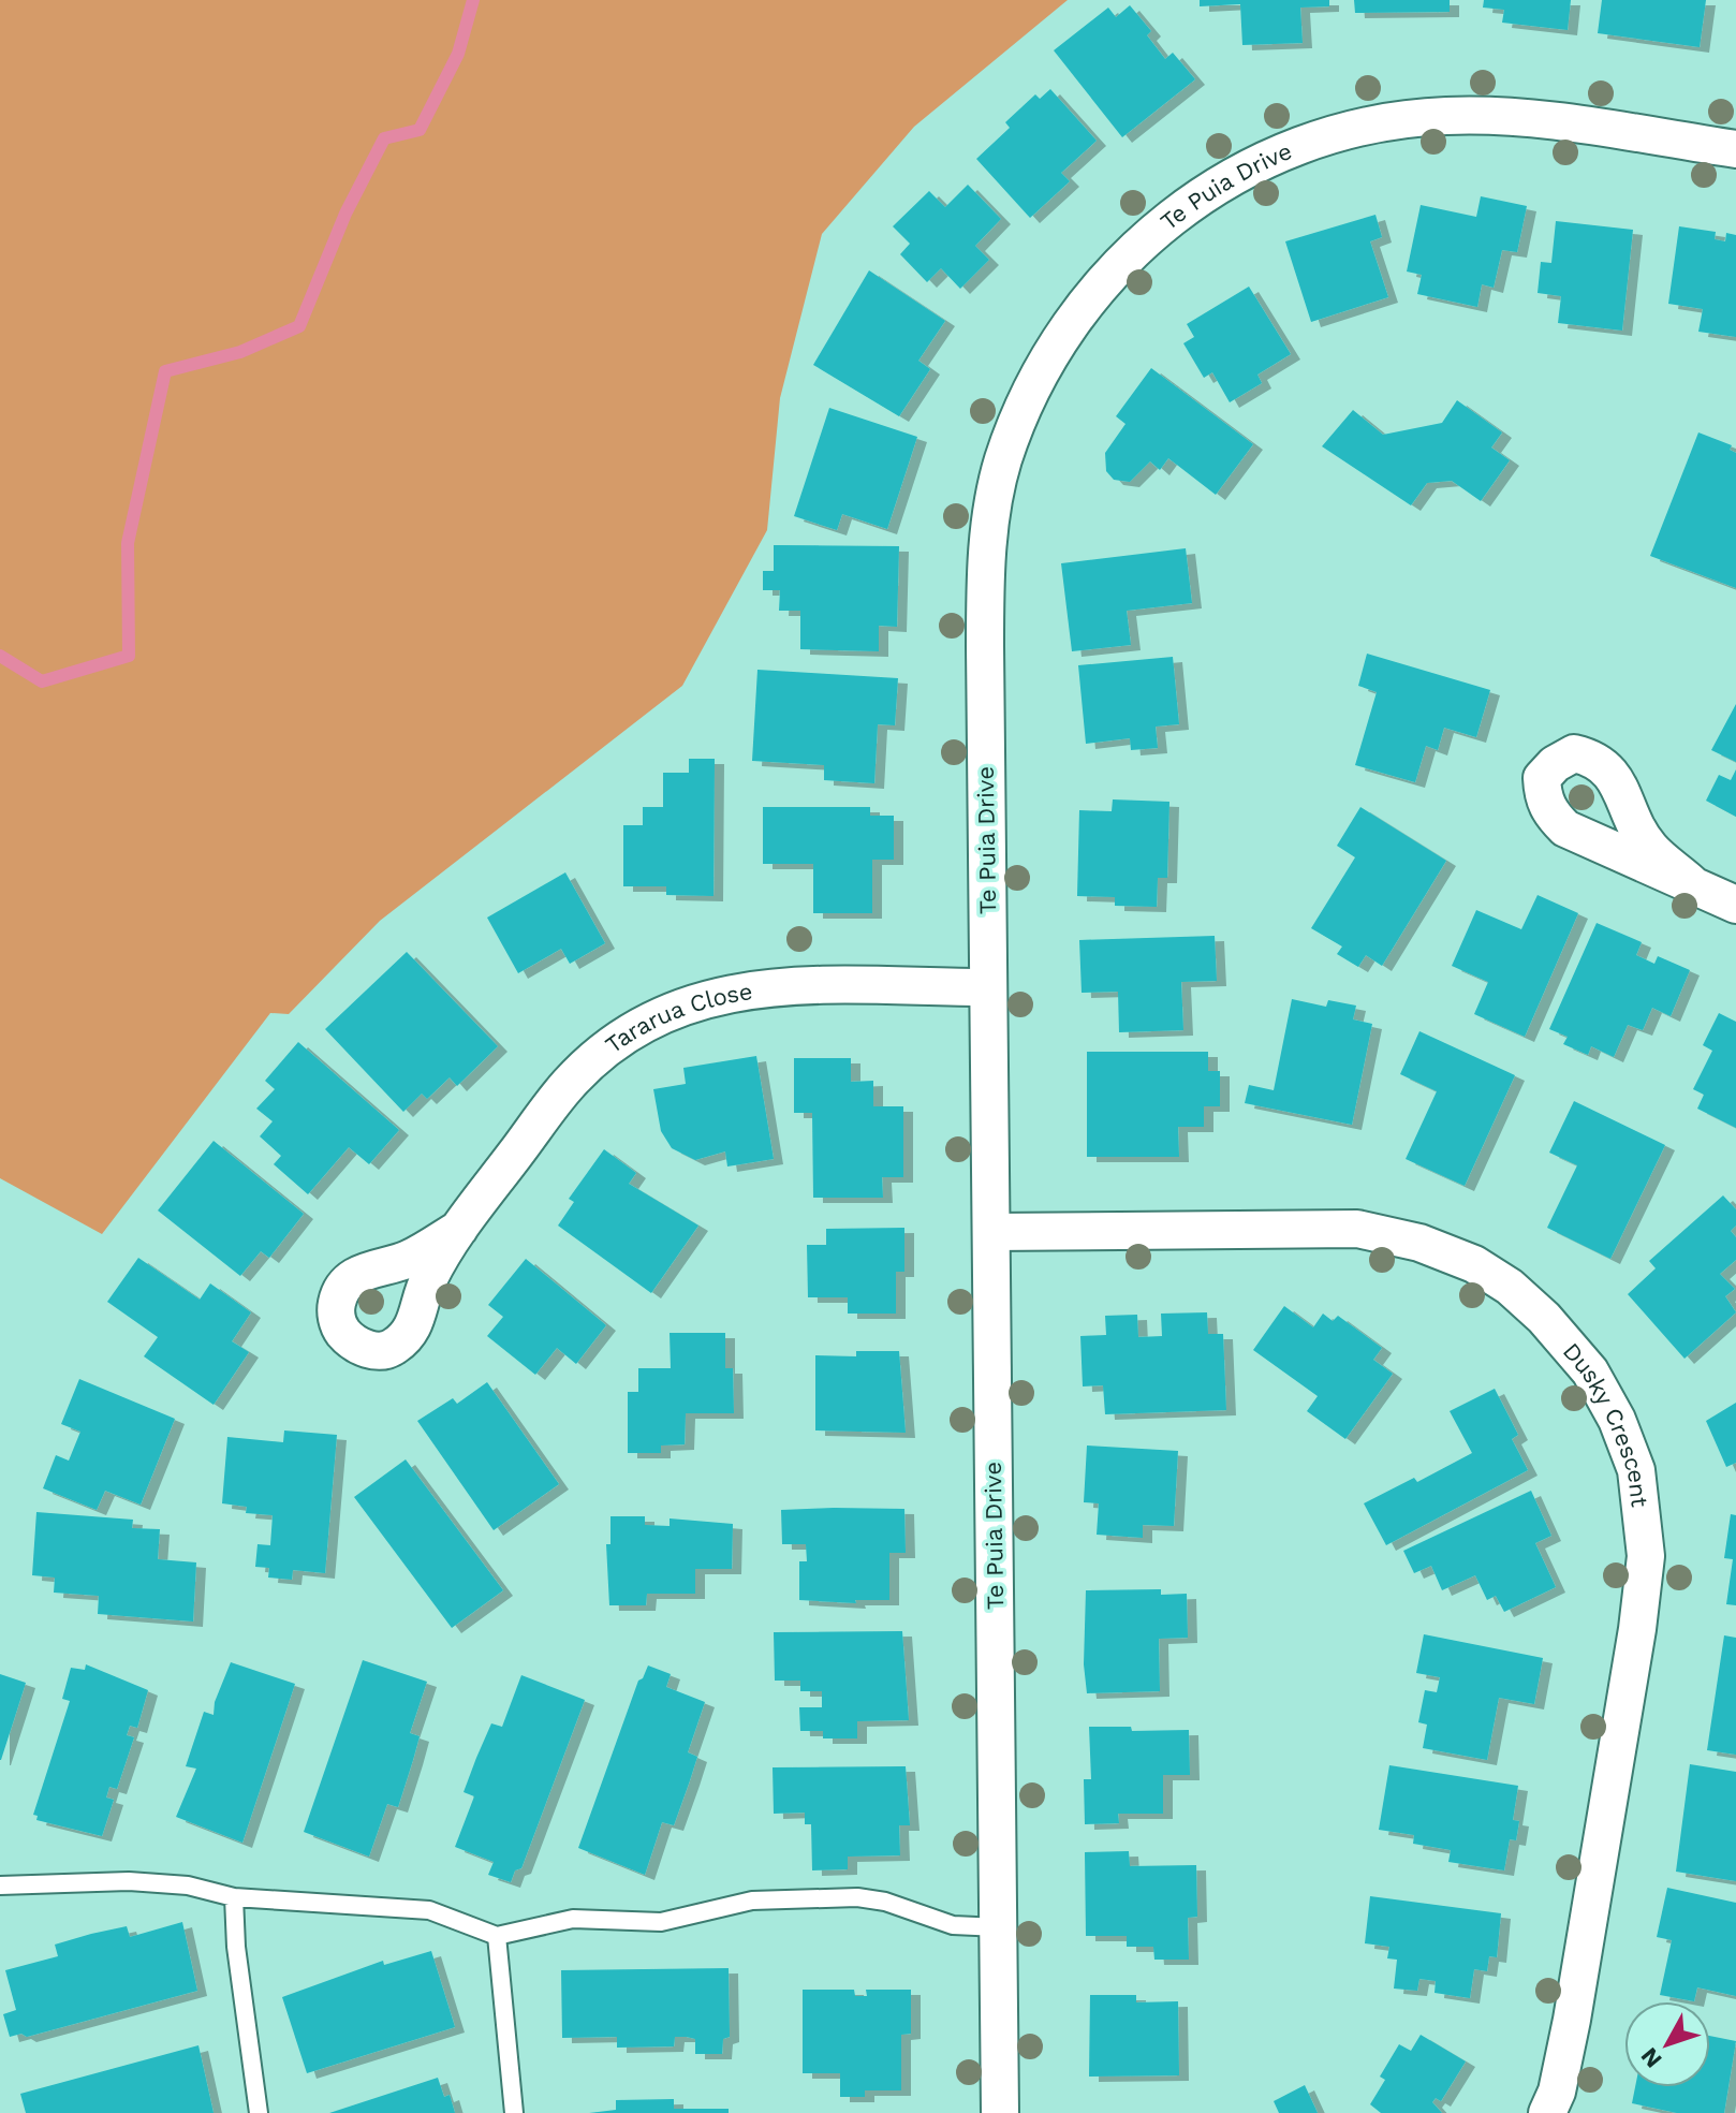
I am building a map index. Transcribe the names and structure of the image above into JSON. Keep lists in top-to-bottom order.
{
  "streets": {
    "street": ["Te Puia Drive", "Tararua Close", "Dusky Crescent"]
  },
  "crossings": [
    ["Te Puia Drive", "Tararua Close"],
    ["Te Puia Drive", "Dusky Crescent"]
  ],
  "north": "bottom left"
}
